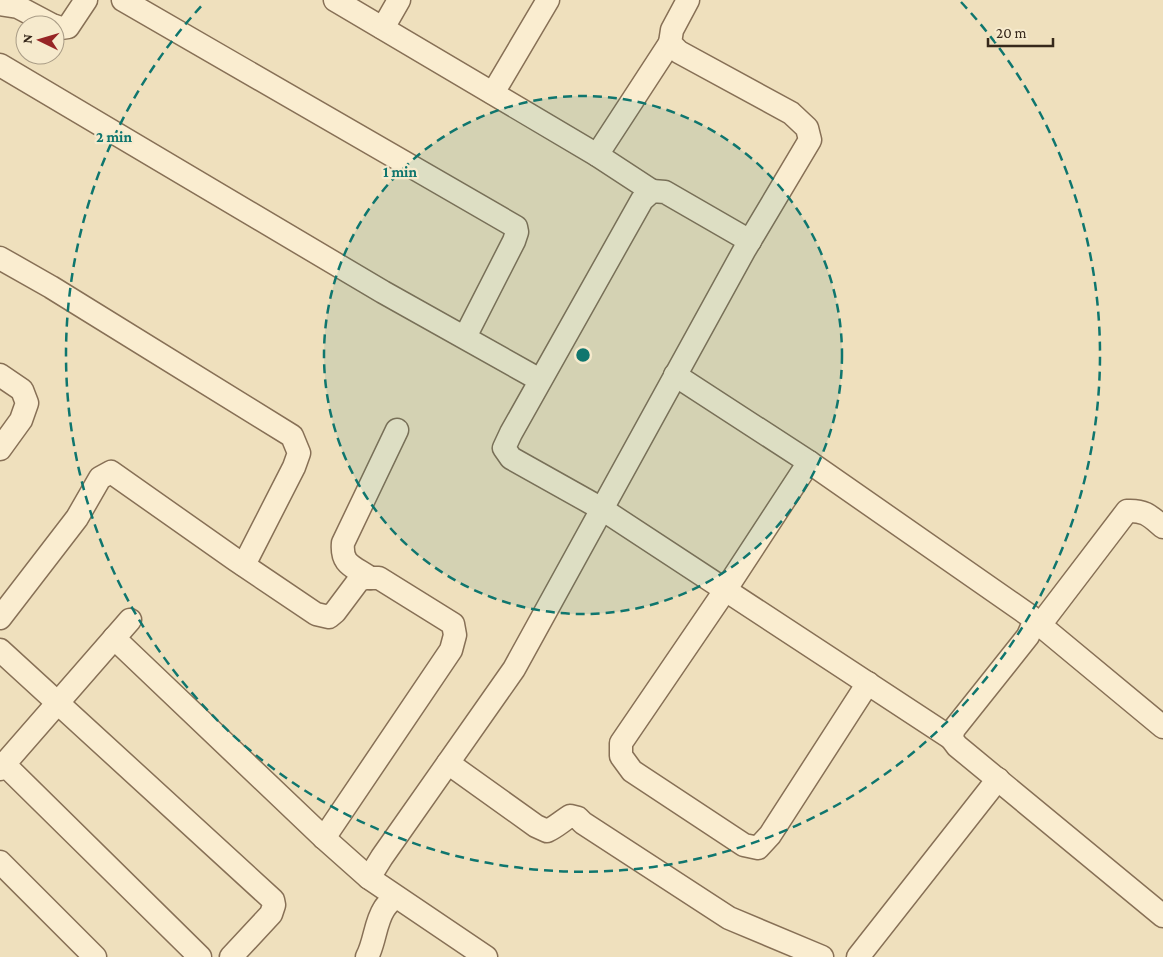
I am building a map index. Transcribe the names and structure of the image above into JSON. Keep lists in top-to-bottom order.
{
  "scale_bar": "20 m",
  "north": "left",
  "rings": ["2 min", "1 min"]
}
